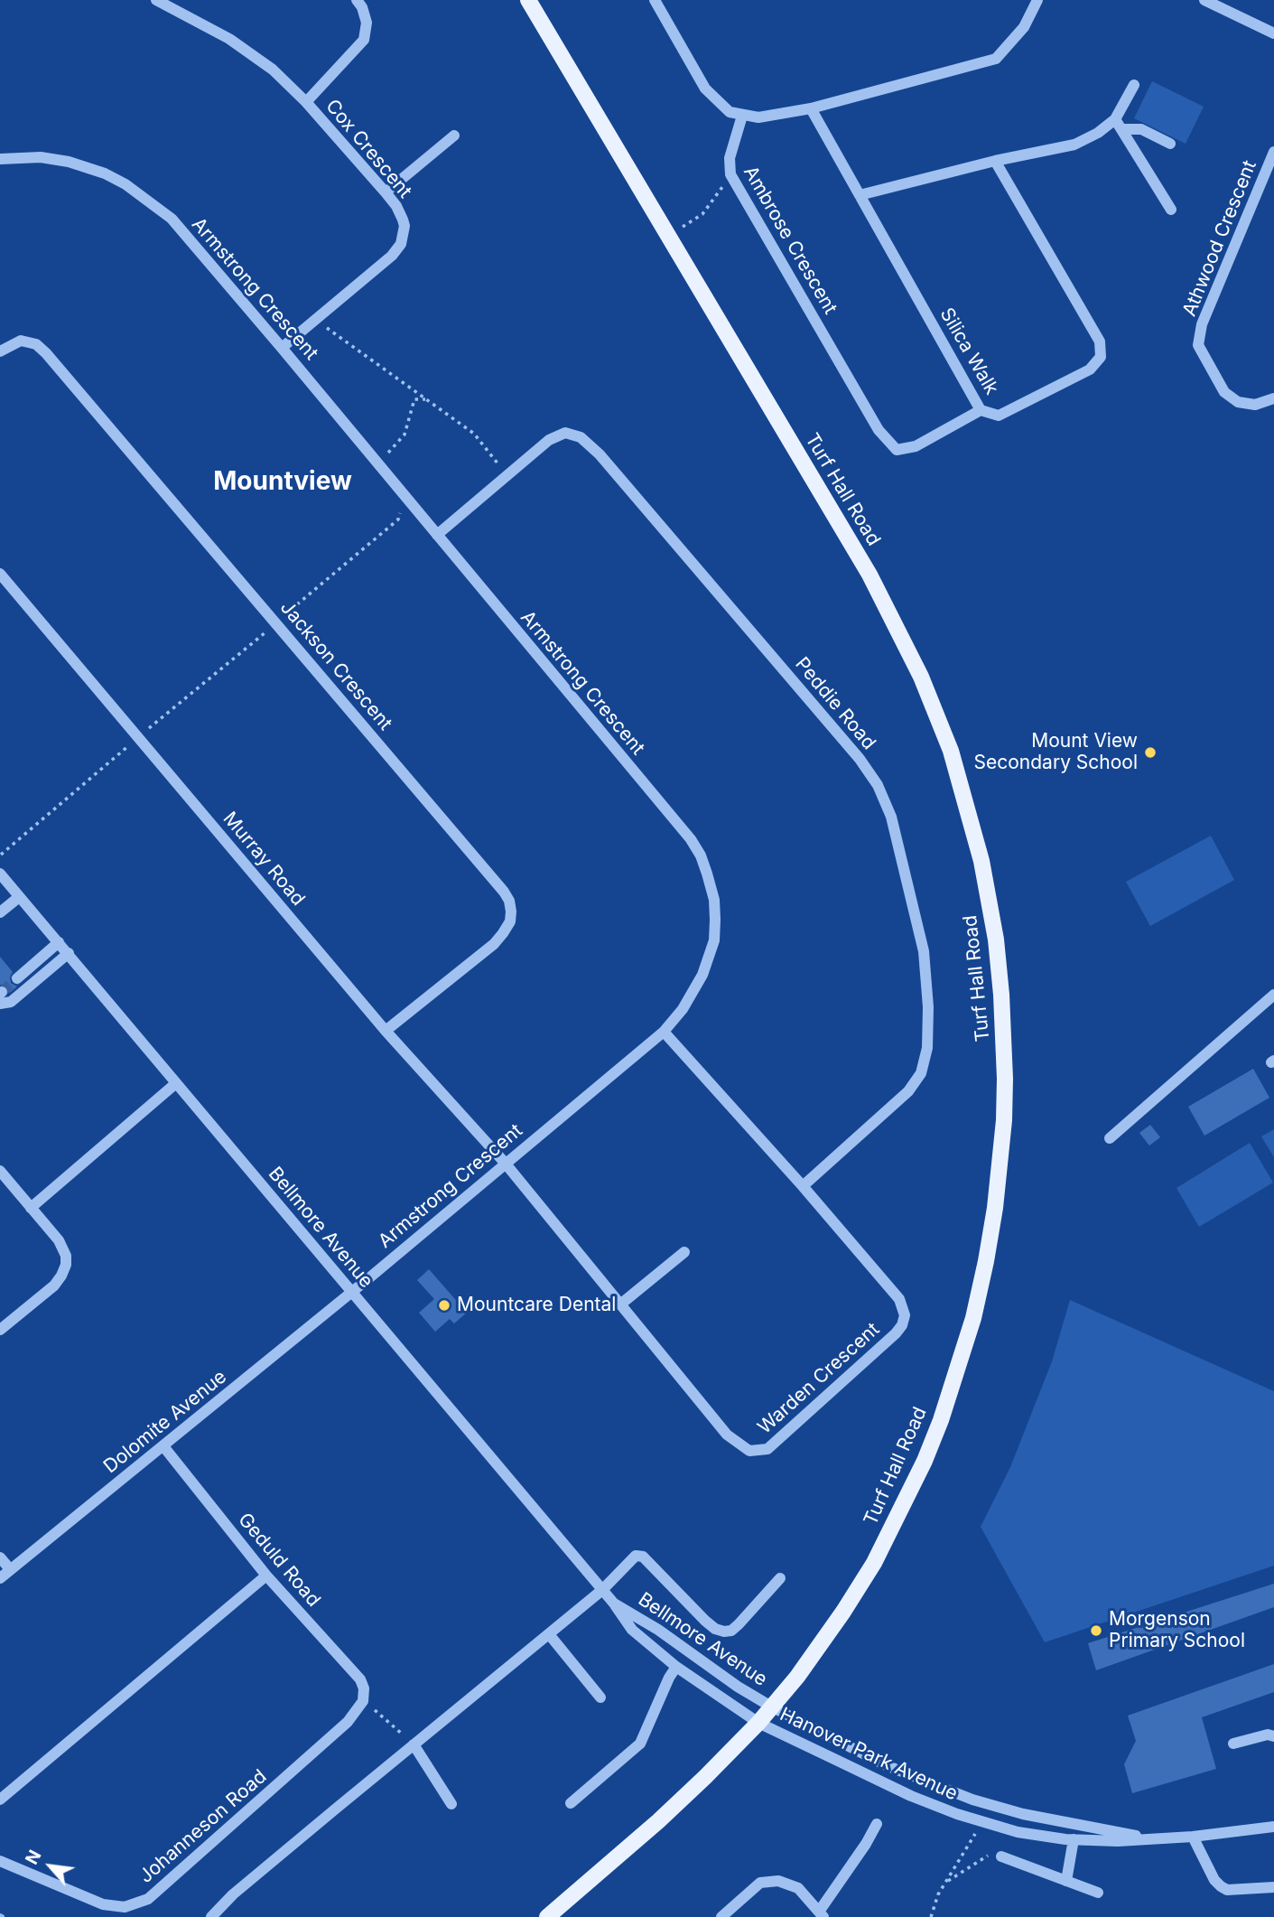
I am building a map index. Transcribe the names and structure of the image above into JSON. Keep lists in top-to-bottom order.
{
  "streets": {
    "main road": ["Turf Hall Road"],
    "street": [
      "Cox Crescent",
      "Athwood Crescent",
      "Ambrose Crescent",
      "Armstrong Crescent",
      "Silica Walk",
      "Jackson Crescent",
      "Peddie Road",
      "Murray Road",
      "Bellmore Avenue",
      "Warden Crescent",
      "Dolomite Avenue",
      "Geduld Road",
      "Hanover Park Avenue",
      "Johanneson Road"
    ]
  },
  "crossings": [
    ["Cox Crescent", "Armstrong Crescent"],
    ["Ambrose Crescent", "Silica Walk"],
    ["Armstrong Crescent", "Peddie Road"],
    ["Armstrong Crescent", "Murray Road"],
    ["Armstrong Crescent", "Bellmore Avenue"],
    ["Armstrong Crescent", "Warden Crescent"],
    ["Armstrong Crescent", "Dolomite Avenue"],
    ["Turf Hall Road", "Bellmore Avenue"],
    ["Turf Hall Road", "Hanover Park Avenue"],
    ["Jackson Crescent", "Murray Road"],
    ["Peddie Road", "Warden Crescent"],
    ["Murray Road", "Warden Crescent"],
    ["Bellmore Avenue", "Dolomite Avenue"],
    ["Bellmore Avenue", "Hanover Park Avenue"],
    ["Dolomite Avenue", "Geduld Road"],
    ["Geduld Road", "Johanneson Road"]
  ],
  "districts": ["Mountview"],
  "places": ["Mount View Secondary School", "Mountcare Dental", "Morgenson Primary School"],
  "north": "top left"
}
